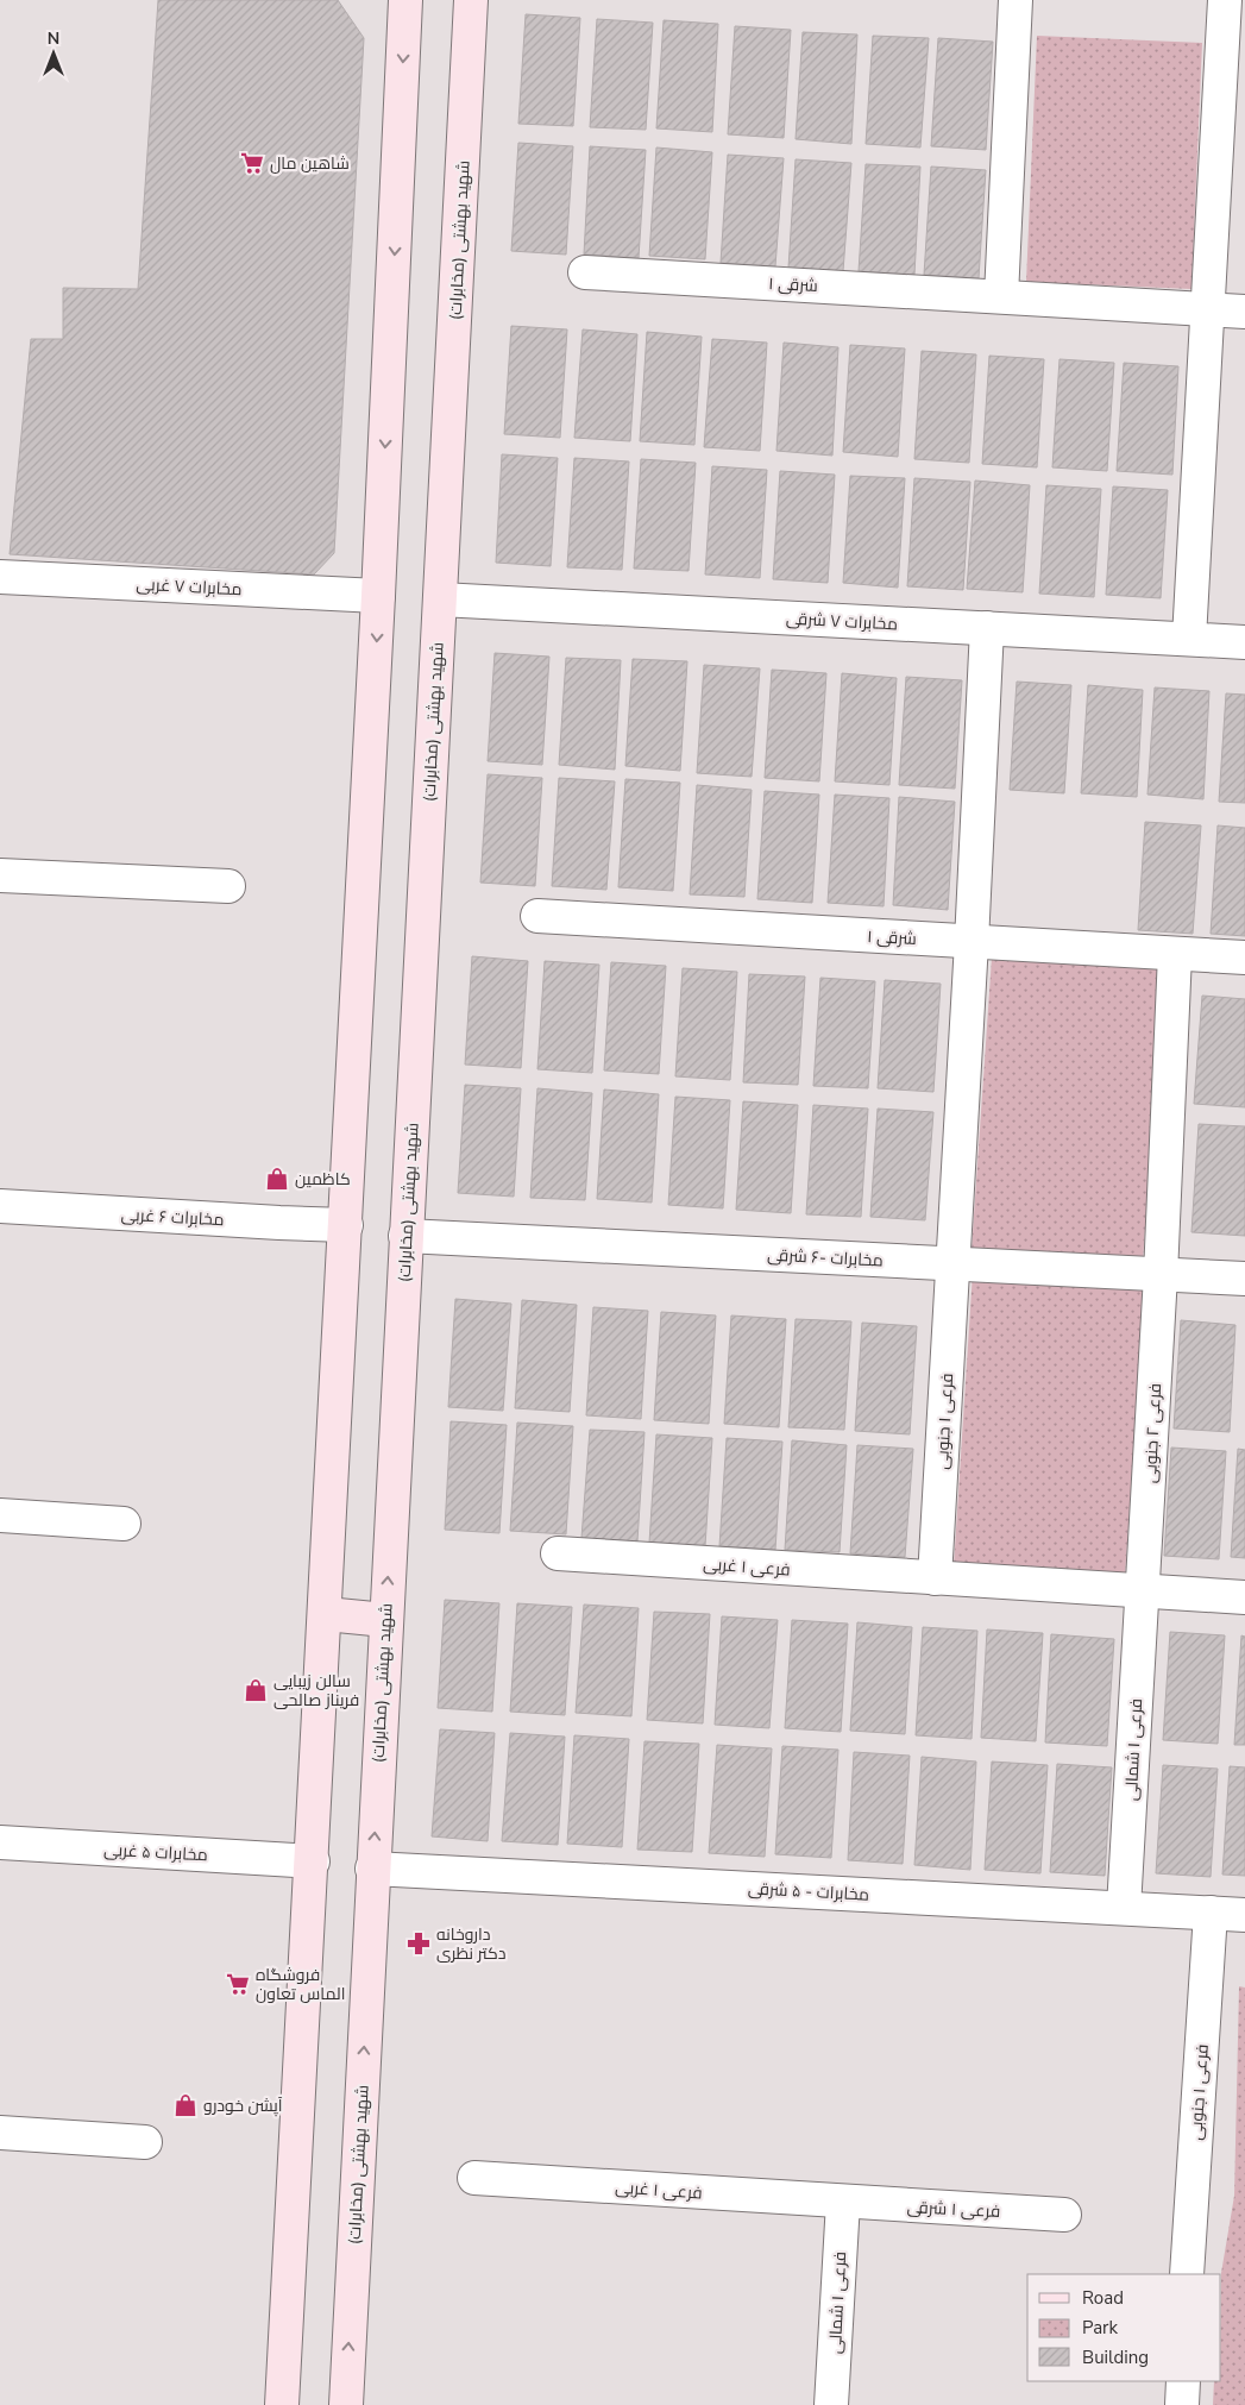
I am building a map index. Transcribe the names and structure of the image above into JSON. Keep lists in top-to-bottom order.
{
  "streets": {
    "main road": ["شهید بهشتی (مخابرات)"],
    "street": [
      "شرقی ۱",
      "مخابرات ۷ غربی",
      "مخابرات ۷ شرقی",
      "مخابرات ۶ غربی",
      "مخابرات -۶ شرقی",
      "فرعی ۱ جنوبی",
      "فرعی ۲ جنوبی",
      "فرعی ۱ غربی",
      "فرعی ۱ شمالی",
      "مخابرات ۵ غربی",
      "مخابرات - ۵ شرقی",
      "فرعی ۱ شرقی"
    ]
  },
  "crossings": [
    ["شهید بهشتی (مخابرات)", "مخابرات ۷ شرقی"],
    ["شهید بهشتی (مخابرات)", "مخابرات -۶ شرقی"],
    ["شهید بهشتی (مخابرات)", "مخابرات - ۵ شرقی"],
    ["شرقی ۱", "فرعی ۱ جنوبی"],
    ["شرقی ۱", "فرعی ۲ جنوبی"],
    ["مخابرات ۷ شرقی", "فرعی ۱ جنوبی"],
    ["مخابرات -۶ شرقی", "فرعی ۱ جنوبی"],
    ["مخابرات -۶ شرقی", "فرعی ۲ جنوبی"],
    ["فرعی ۱ جنوبی", "فرعی ۱ غربی"],
    ["فرعی ۱ جنوبی", "مخابرات - ۵ شرقی"],
    ["فرعی ۲ جنوبی", "فرعی ۱ غربی"],
    ["فرعی ۲ جنوبی", "فرعی ۱ شمالی"],
    ["فرعی ۱ غربی", "فرعی ۱ شمالی"],
    ["فرعی ۱ غربی", "فرعی ۱ شرقی"],
    ["فرعی ۱ شمالی", "مخابرات - ۵ شرقی"],
    ["فرعی ۱ شمالی", "فرعی ۱ شرقی"]
  ],
  "places": {
    "supermarket": ["شاهین مال", "فروشگاه الماس تعاون"],
    "shop": ["کاظمین", "سالن زیبایی فریناز صالحی", "آپشن خودرو"],
    "pharmacy": ["داروخانه دکتر نظری"]
  },
  "legend": ["Road", "Park", "Building"],
  "north": "top"
}
